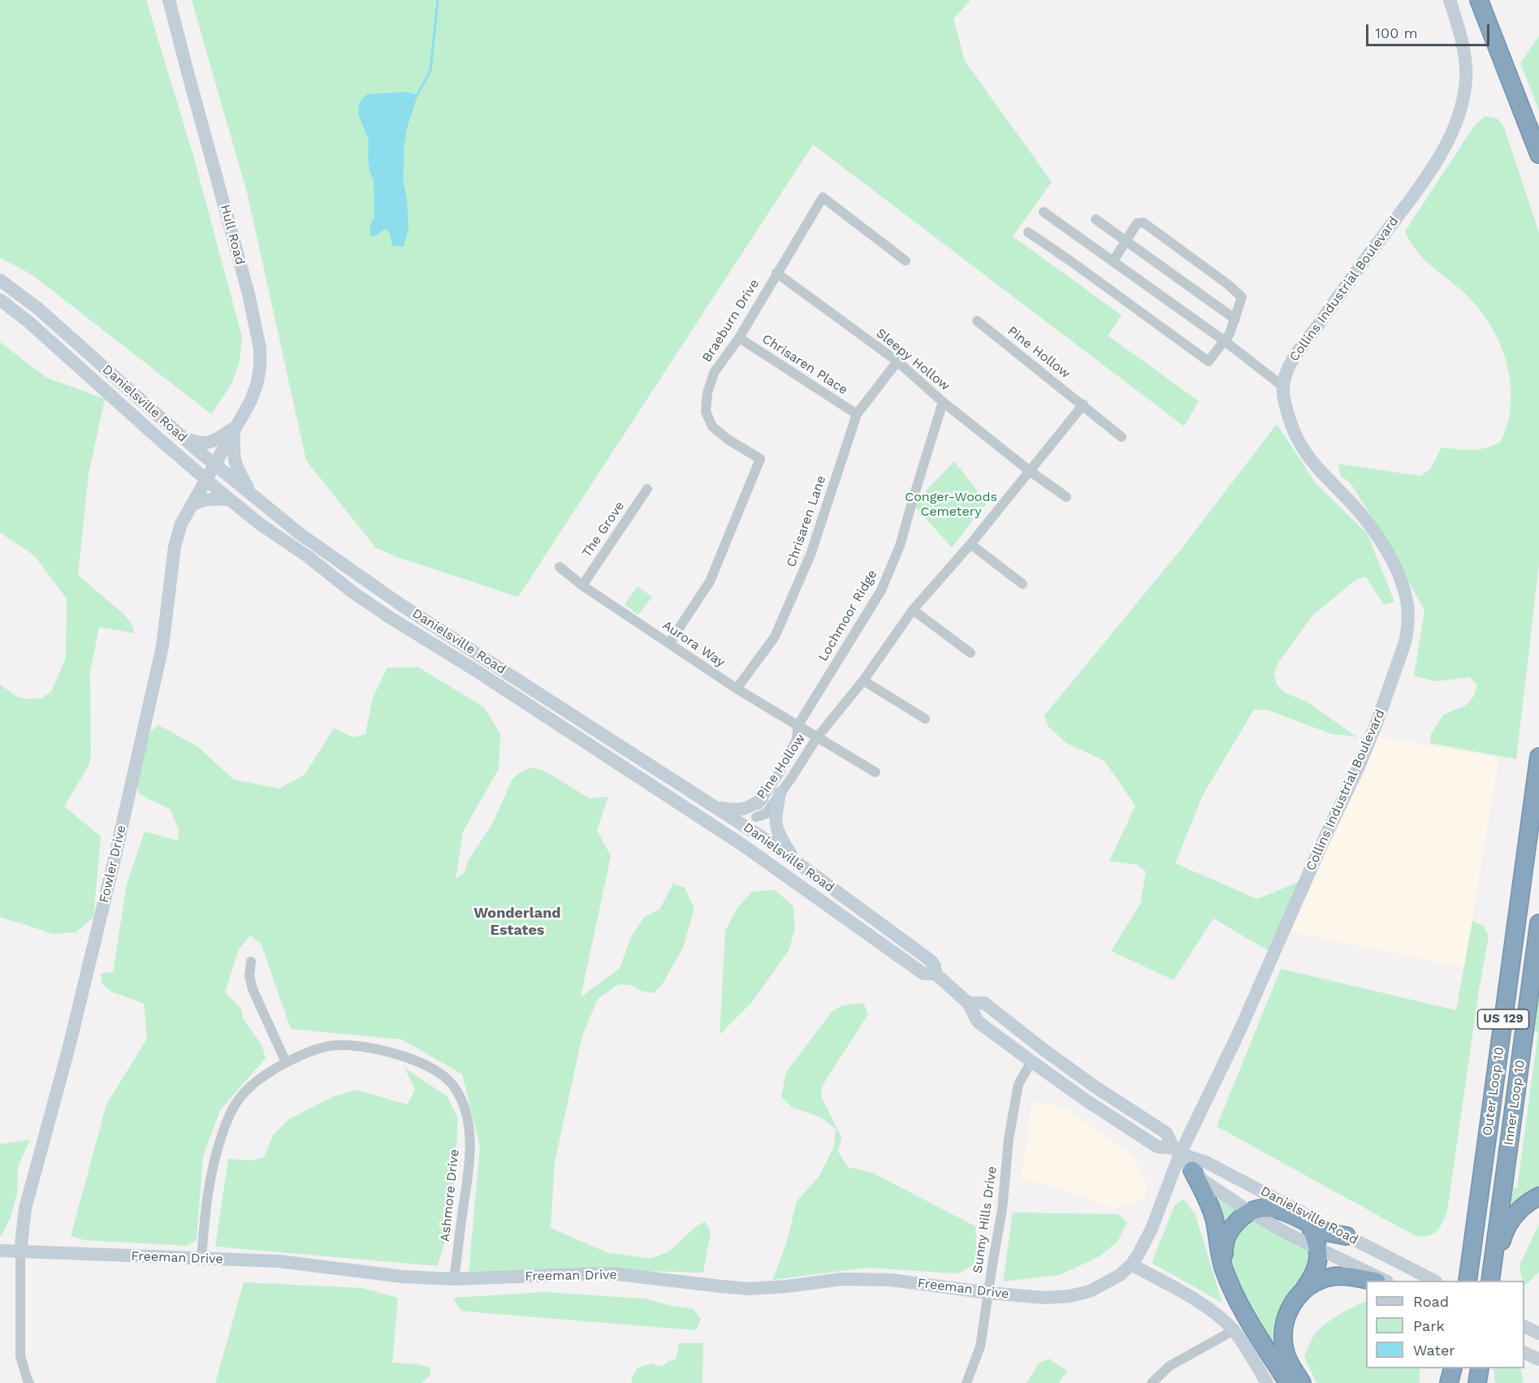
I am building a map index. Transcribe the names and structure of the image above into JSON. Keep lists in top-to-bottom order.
{
  "streets": {
    "highway": ["US 129", "Outer Loop 10", "Inner Loop 10"],
    "main road": [
      "Hull Road",
      "Collins Industrial Boulevard",
      "Danielsville Road",
      "Fowler Drive",
      "Freeman Drive"
    ],
    "street": [
      "Braeburn Drive",
      "Pine Hollow",
      "Sleepy Hollow",
      "Chrisaren Place",
      "Chrisaren Lane",
      "The Grove",
      "Lochmoor Ridge",
      "Aurora Way",
      "Ashmore Drive",
      "Sunny Hills Drive"
    ]
  },
  "crossings": [
    ["Hull Road", "Danielsville Road"],
    ["Hull Road", "Fowler Drive"],
    ["Collins Industrial Boulevard", "Danielsville Road"],
    ["Collins Industrial Boulevard", "Freeman Drive"],
    ["Braeburn Drive", "Sleepy Hollow"],
    ["Braeburn Drive", "Chrisaren Place"],
    ["Braeburn Drive", "Aurora Way"],
    ["Pine Hollow", "Sleepy Hollow"],
    ["Pine Hollow", "Danielsville Road"],
    ["Pine Hollow", "Lochmoor Ridge"],
    ["Pine Hollow", "Aurora Way"],
    ["Sleepy Hollow", "Chrisaren Lane"],
    ["Sleepy Hollow", "Lochmoor Ridge"],
    ["Chrisaren Place", "Chrisaren Lane"],
    ["Danielsville Road", "Fowler Drive"],
    ["Danielsville Road", "Sunny Hills Drive"],
    ["Danielsville Road", "Freeman Drive"],
    ["Chrisaren Lane", "Aurora Way"],
    ["The Grove", "Aurora Way"],
    ["Lochmoor Ridge", "Aurora Way"],
    ["Fowler Drive", "Freeman Drive"],
    ["Ashmore Drive", "Freeman Drive"],
    ["Sunny Hills Drive", "Freeman Drive"]
  ],
  "districts": ["Wonderland Estates"],
  "parks": ["Conger-Woods Cemetery"],
  "legend": ["Road", "Park", "Water"],
  "scale_bar": "100 m"
}
